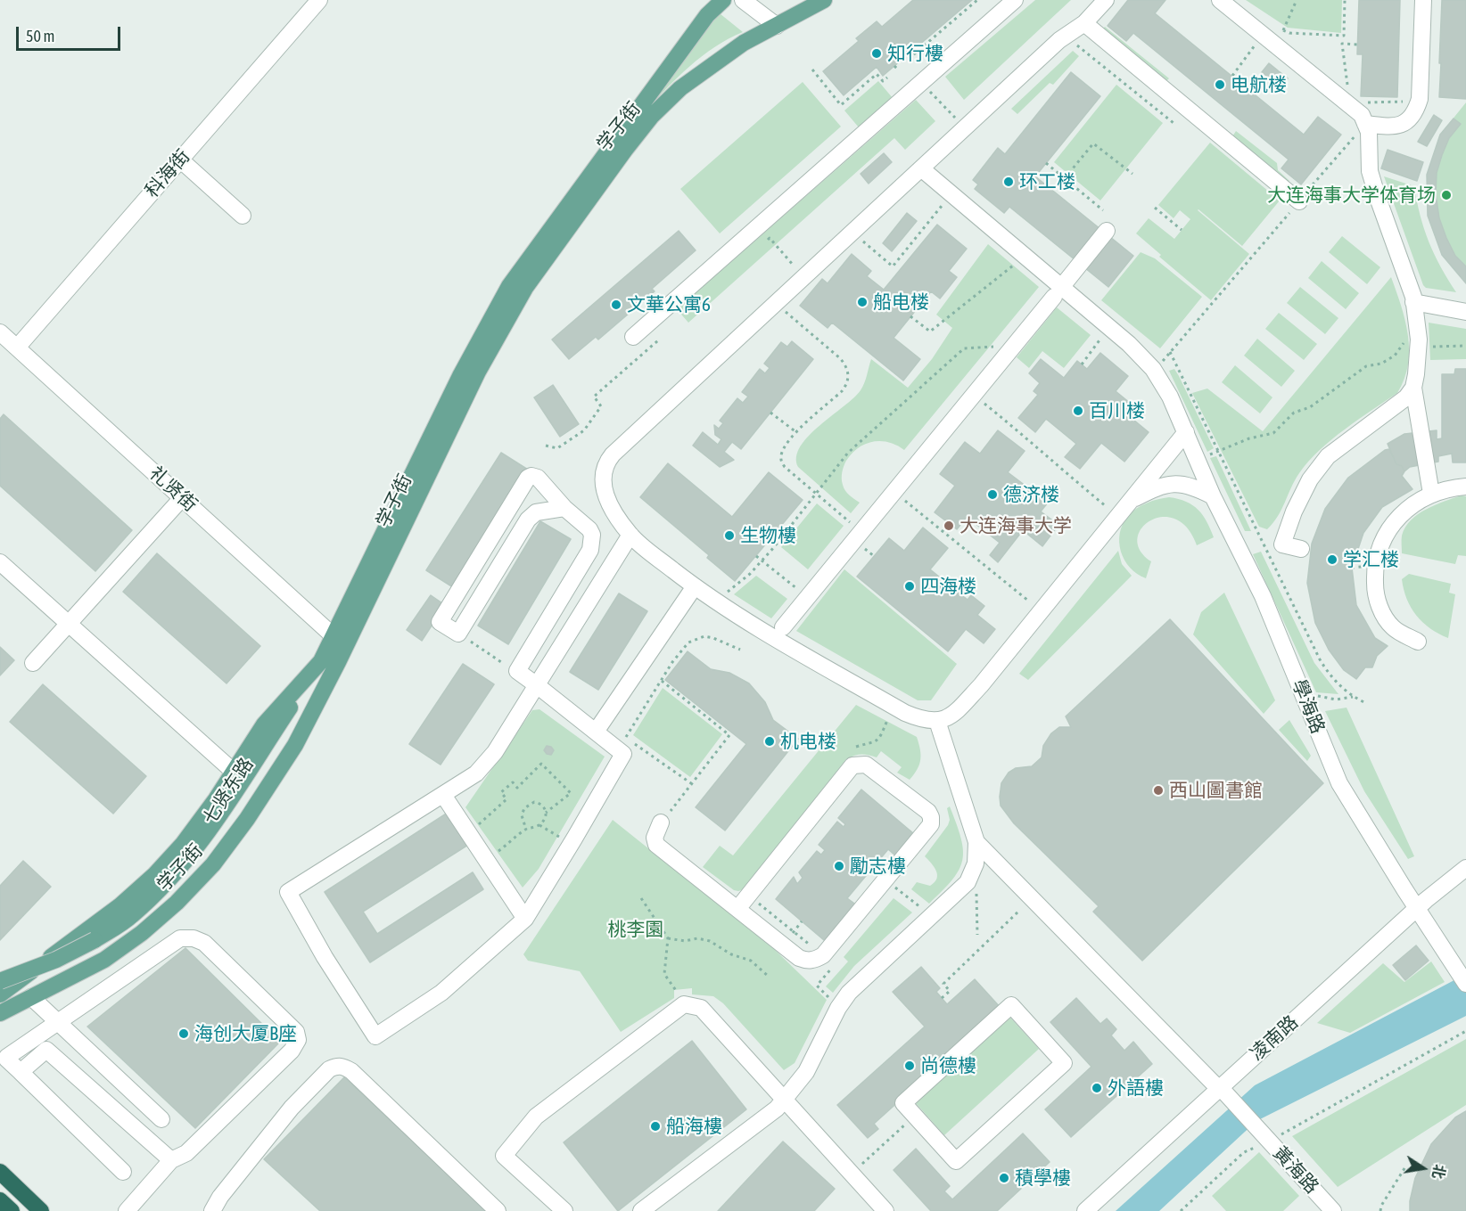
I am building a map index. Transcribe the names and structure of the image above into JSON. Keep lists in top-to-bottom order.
{
  "streets": {
    "main road": ["学子街", "七贤东路"],
    "street": [
      "科海街",
      "礼贤街",
      "學海路",
      "凌南路",
      "黃海路"
    ]
  },
  "crossings": [
    ["学子街", "礼贤街"],
    ["学子街", "七贤东路"],
    ["科海街", "礼贤街"],
    ["學海路", "凌南路"],
    ["凌南路", "黃海路"]
  ],
  "parks": ["桃李園"],
  "places": [
    "知行樓",
    "电航楼",
    "环工楼",
    "大连海事大学体育场",
    "船电楼",
    "文華公寓6",
    "百川楼",
    "德济楼",
    "大连海事大学",
    "生物樓",
    "学汇楼",
    "四海楼",
    "机电楼",
    "西山圖書館",
    "勵志樓",
    "海创大厦B座",
    "尚德樓",
    "外語樓",
    "船海樓",
    "積學樓"
  ],
  "scale_bar": "50 m",
  "north": "right"
}
